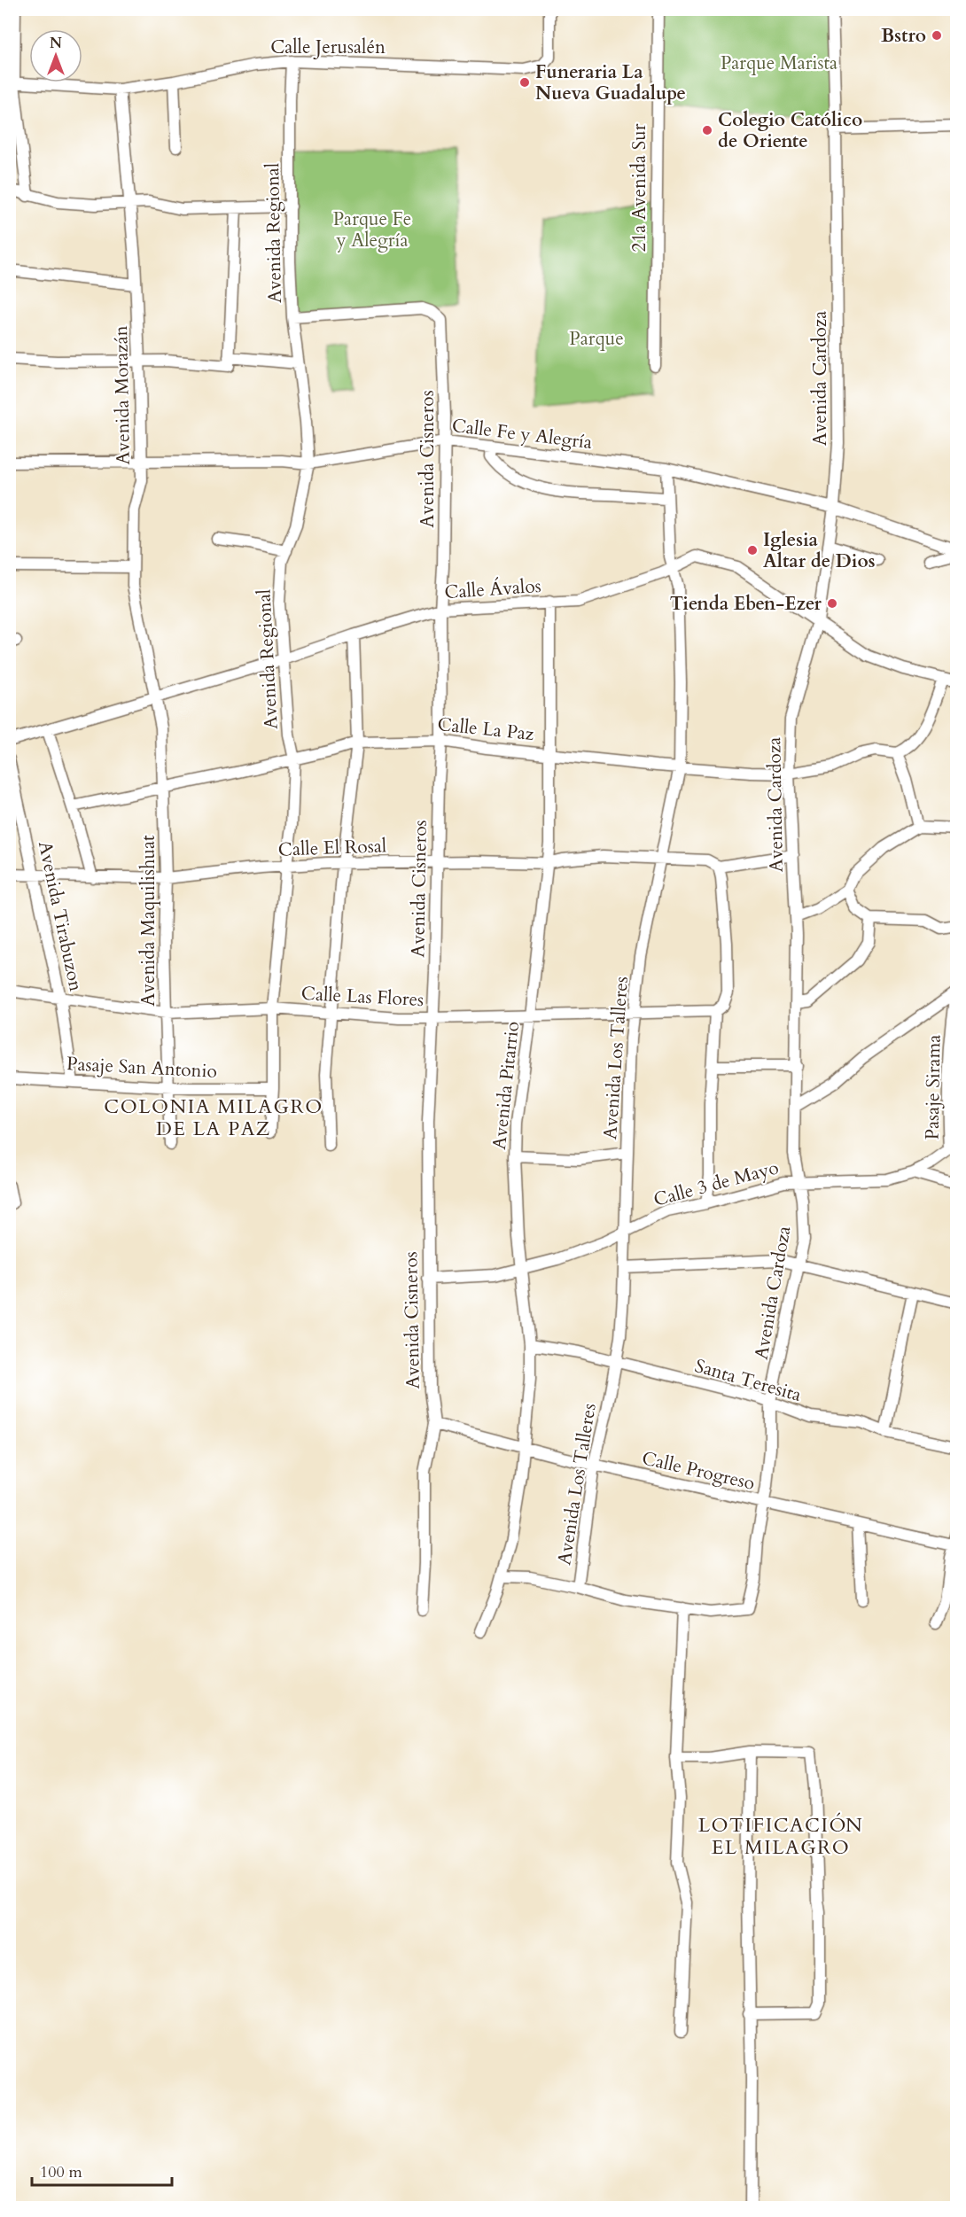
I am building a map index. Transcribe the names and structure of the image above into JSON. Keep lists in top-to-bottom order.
{
  "streets": {
    "street": [
      "Calle Jerusalén",
      "21a Avenida Sur",
      "Avenida Regional",
      "Avenida Cardoza",
      "Avenida Morazán",
      "Calle Fe y Alegría",
      "Avenida Cisneros",
      "Calle Ávalos",
      "Calle La Paz",
      "Calle El Rosal",
      "Avenida Tirabuzon",
      "Avenida Maquilishuat",
      "Calle Las Flores",
      "Avenida Los Talleres",
      "Pasaje San Antonio",
      "Avenida Pitarrio",
      "Pasaje Sirama",
      "Calle 3 de Mayo",
      "Santa Teresita",
      "Calle Progreso"
    ]
  },
  "crossings": [
    ["Calle Jerusalén", "Avenida Regional"],
    ["Calle Jerusalén", "Avenida Morazán"],
    ["Avenida Regional", "Calle Fe y Alegría"],
    ["Avenida Regional", "Avenida Cisneros"],
    ["Avenida Regional", "Calle Ávalos"],
    ["Avenida Regional", "Calle La Paz"],
    ["Avenida Regional", "Calle El Rosal"],
    ["Avenida Regional", "Calle Las Flores"],
    ["Avenida Regional", "Pasaje San Antonio"],
    ["Avenida Cardoza", "Calle Fe y Alegría"],
    ["Avenida Cardoza", "Calle Ávalos"],
    ["Avenida Cardoza", "Calle La Paz"],
    ["Avenida Cardoza", "Calle 3 de Mayo"],
    ["Avenida Cardoza", "Santa Teresita"],
    ["Avenida Cardoza", "Calle Progreso"],
    ["Avenida Morazán", "Calle Fe y Alegría"],
    ["Avenida Morazán", "Calle Ávalos"],
    ["Avenida Morazán", "Avenida Maquilishuat"],
    ["Calle Fe y Alegría", "Avenida Cisneros"],
    ["Calle Fe y Alegría", "Avenida Los Talleres"],
    ["Avenida Cisneros", "Calle Ávalos"],
    ["Avenida Cisneros", "Calle La Paz"],
    ["Avenida Cisneros", "Calle El Rosal"],
    ["Avenida Cisneros", "Calle Las Flores"],
    ["Avenida Cisneros", "Calle 3 de Mayo"],
    ["Avenida Cisneros", "Calle Progreso"],
    ["Calle Ávalos", "Avenida Maquilishuat"],
    ["Calle Ávalos", "Avenida Los Talleres"],
    ["Calle Ávalos", "Avenida Pitarrio"],
    ["Calle La Paz", "Avenida Maquilishuat"],
    ["Calle La Paz", "Avenida Los Talleres"],
    ["Calle La Paz", "Avenida Pitarrio"],
    ["Calle El Rosal", "Avenida Tirabuzon"],
    ["Calle El Rosal", "Avenida Maquilishuat"],
    ["Calle El Rosal", "Avenida Los Talleres"],
    ["Calle El Rosal", "Avenida Pitarrio"],
    ["Avenida Tirabuzon", "Calle Las Flores"],
    ["Avenida Tirabuzon", "Pasaje San Antonio"],
    ["Avenida Maquilishuat", "Calle Las Flores"],
    ["Avenida Maquilishuat", "Pasaje San Antonio"],
    ["Calle Las Flores", "Avenida Los Talleres"],
    ["Calle Las Flores", "Avenida Pitarrio"],
    ["Avenida Los Talleres", "Calle 3 de Mayo"],
    ["Avenida Los Talleres", "Santa Teresita"],
    ["Avenida Los Talleres", "Calle Progreso"],
    ["Avenida Pitarrio", "Calle 3 de Mayo"],
    ["Avenida Pitarrio", "Santa Teresita"],
    ["Avenida Pitarrio", "Calle Progreso"],
    ["Pasaje Sirama", "Calle 3 de Mayo"]
  ],
  "districts": ["COLONIA MILAGRO DE LA PAZ", "LOTIFICACIÓN EL MILAGRO"],
  "parks": ["Parque Marista", "Parque Fe y Alegría", "Parque"],
  "places": [
    "Bstro",
    "Funeraria La Nueva Guadalupe",
    "Colegio Católico de Oriente",
    "Iglesia Altar de Dios",
    "Tienda Eben-Ezer"
  ],
  "scale_bar": "100 m",
  "north": "top"
}
